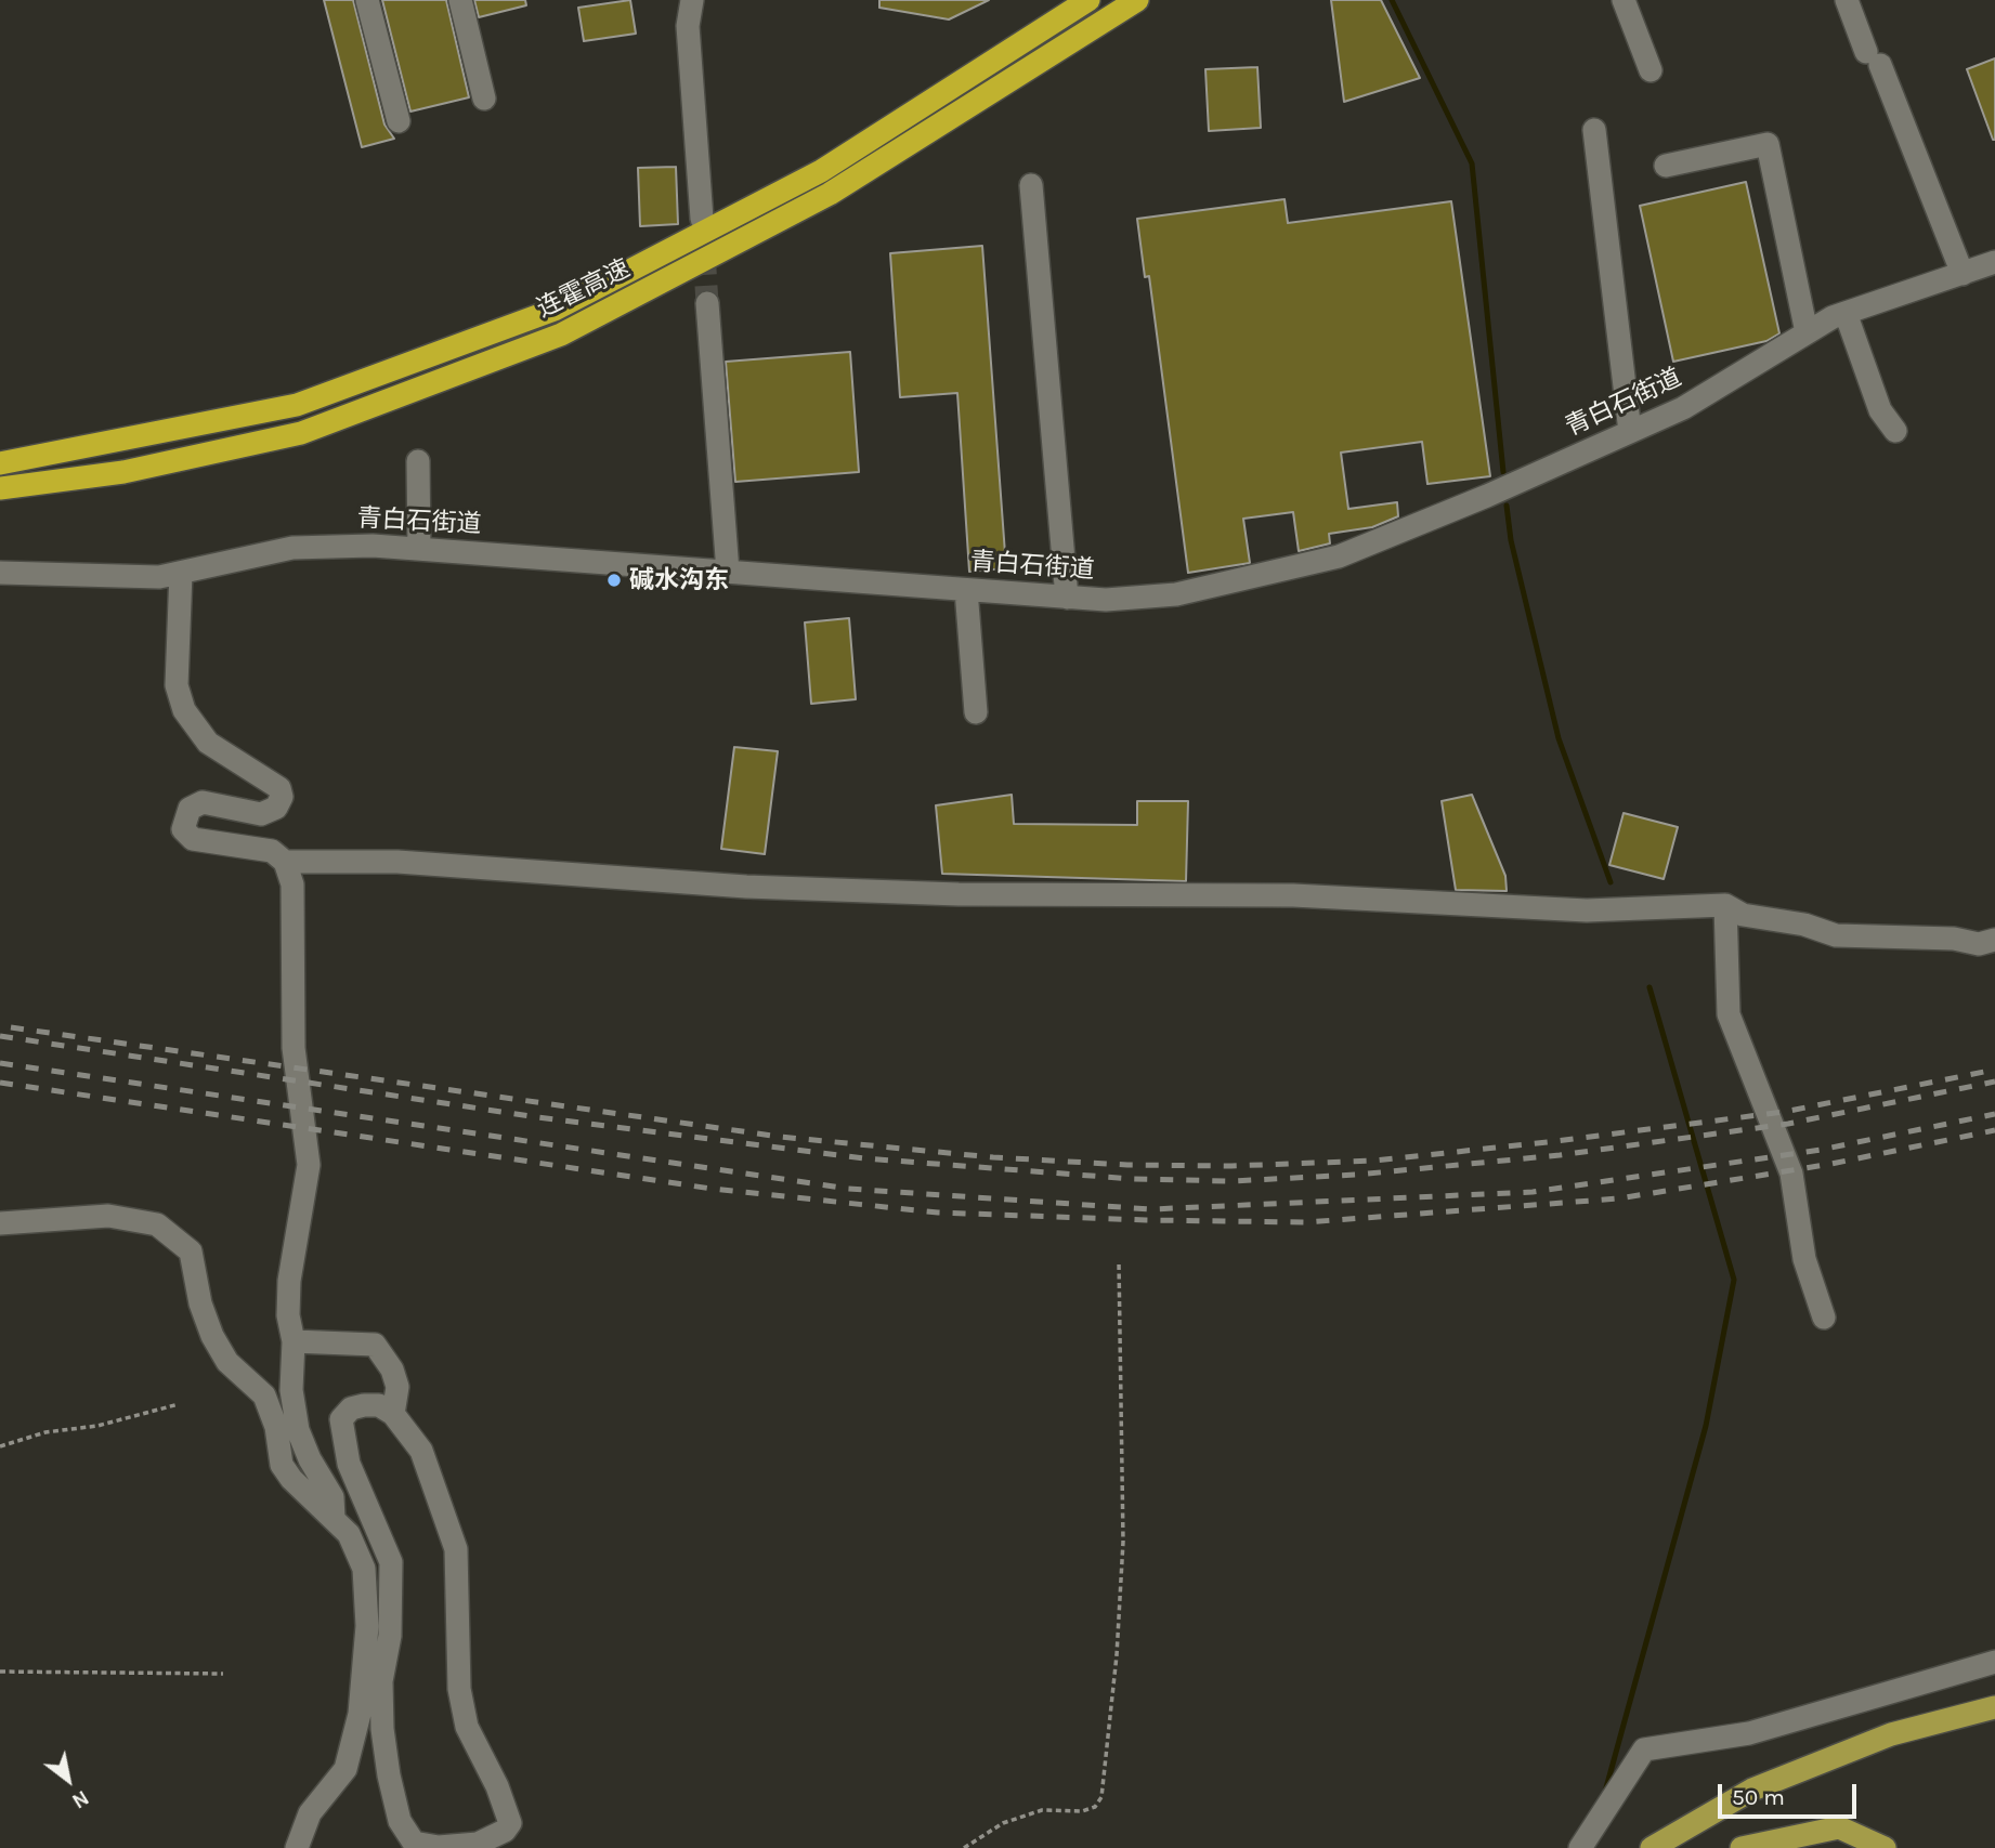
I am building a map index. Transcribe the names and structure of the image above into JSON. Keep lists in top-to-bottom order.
{
  "streets": {
    "highway": ["连霍高速"],
    "street": ["青白石街道"]
  },
  "places": ["碱水沟东"],
  "scale_bar": "50 m",
  "north": "bottom right"
}
